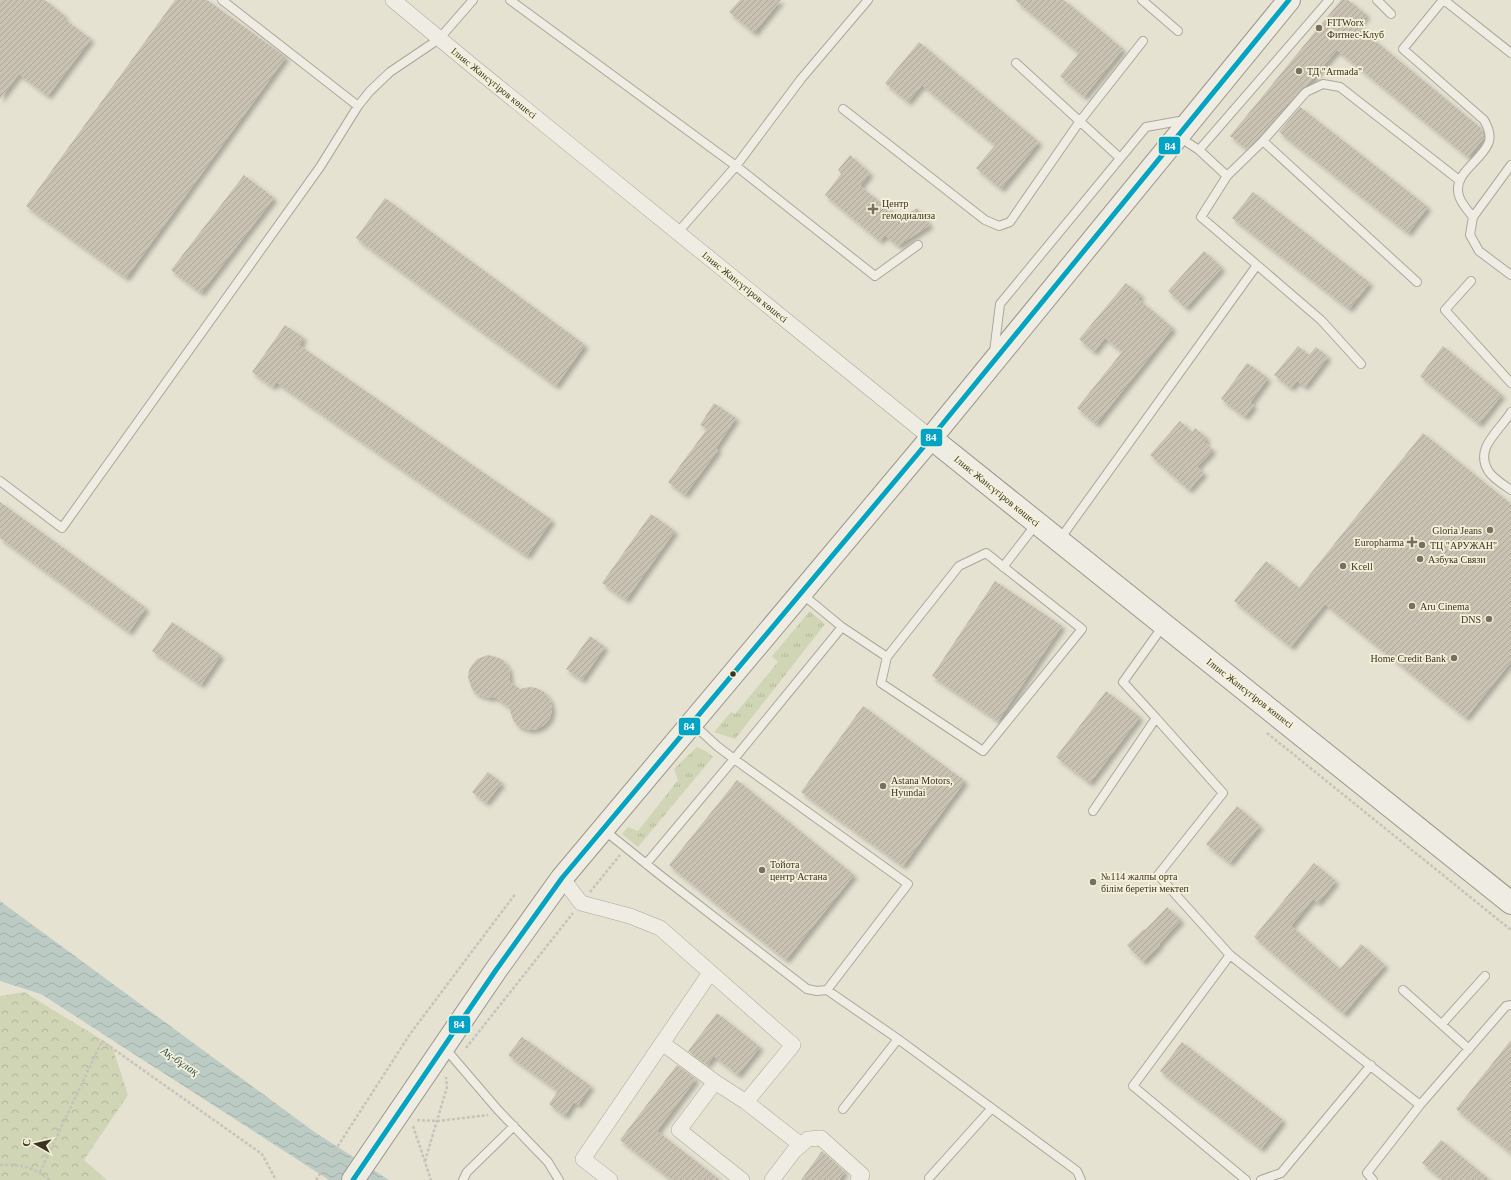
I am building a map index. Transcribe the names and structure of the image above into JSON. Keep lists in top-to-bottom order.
{
  "streets": {
    "main road": ["Ілияс Жансүгіров көшесі"]
  },
  "water": ["Ақ-бұлақ"],
  "places": {
    "other": [
      "FITWorx Фитнес-Клуб",
      "ТД \"Armada\"",
      "Gloria Jeans",
      "ТЦ \"АРУЖАН\"",
      "Азбука Связи",
      "Kcell",
      "Aru Cinema",
      "DNS",
      "Home Credit Bank",
      "Astana Motors, Hyundai",
      "Тойота центр Астана",
      "№114 жалпы орта білім беретін мектеп"
    ],
    "health": ["Центр гемодиализа", "Europharma"]
  },
  "lines": ["transit line 84"],
  "north": "left"
}
